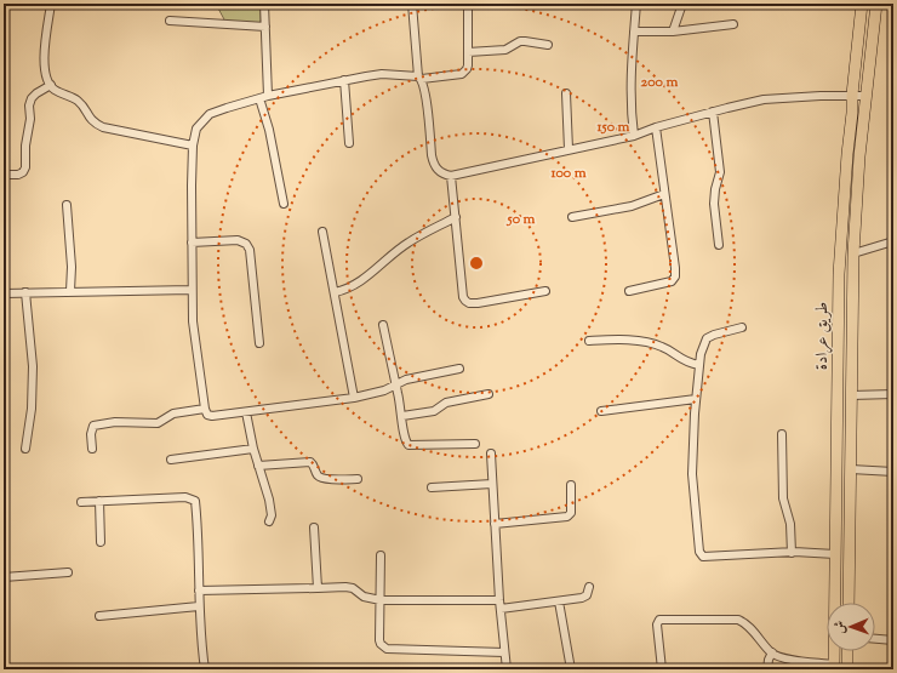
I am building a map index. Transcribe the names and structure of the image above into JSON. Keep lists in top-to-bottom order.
{
  "streets": {
    "main road": ["طريق عرادة"]
  },
  "north": "left",
  "rings": [
    "200 m",
    "150 m",
    "100 m",
    "50 m"
  ]
}
